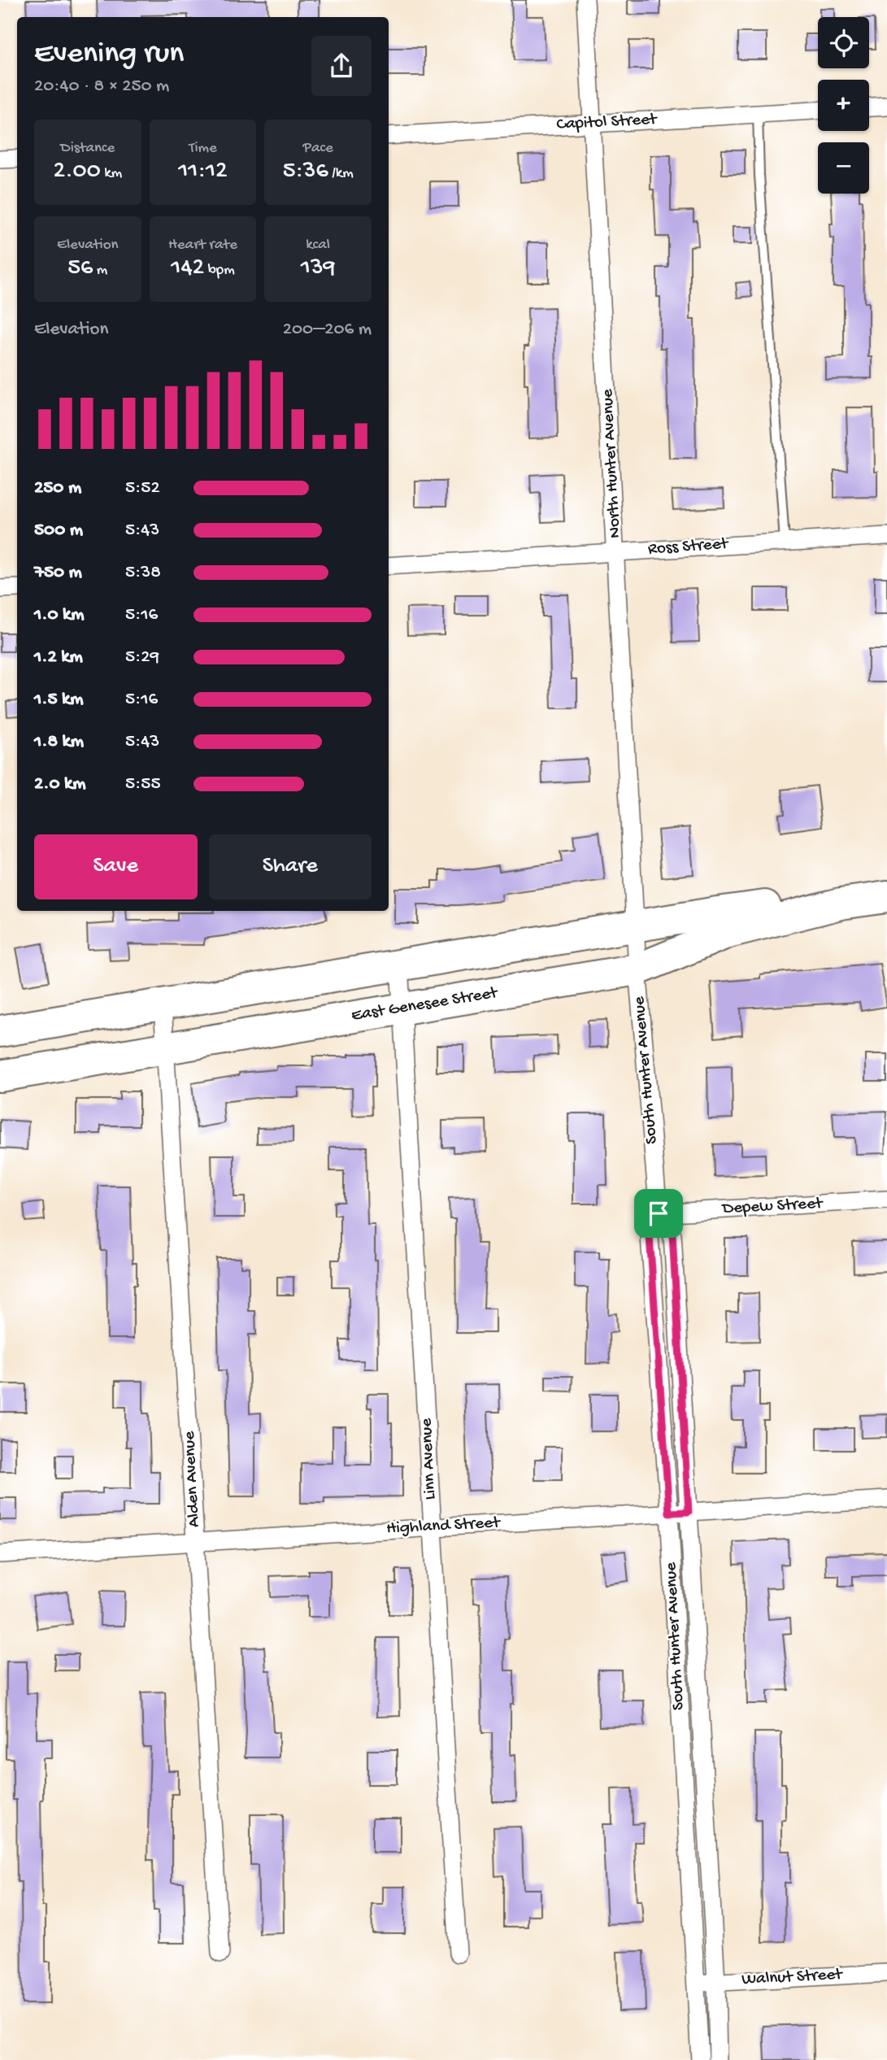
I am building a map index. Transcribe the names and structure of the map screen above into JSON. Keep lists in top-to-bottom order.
{
  "streets": {
    "highway": ["East Genesee Street"],
    "street": [
      "Capitol Street",
      "North Hunter Avenue",
      "Ross Street",
      "South Hunter Avenue",
      "Depew Street",
      "Linn Avenue",
      "Alden Avenue",
      "Highland Street",
      "Walnut Street"
    ]
  },
  "crossings": [
    ["Capitol Street", "North Hunter Avenue"],
    ["North Hunter Avenue", "Ross Street"],
    ["North Hunter Avenue", "East Genesee Street"],
    ["North Hunter Avenue", "South Hunter Avenue"],
    ["East Genesee Street", "South Hunter Avenue"],
    ["East Genesee Street", "Linn Avenue"],
    ["East Genesee Street", "Alden Avenue"],
    ["South Hunter Avenue", "Depew Street"],
    ["South Hunter Avenue", "Highland Street"],
    ["South Hunter Avenue", "Walnut Street"],
    ["Linn Avenue", "Highland Street"],
    ["Alden Avenue", "Highland Street"]
  ],
  "page": {
    "map_buttons": ["+", "−"],
    "heading": ["Evening run", "20:40 · 8 × 250 m"],
    "stats": [
      ["Distance", "2.00 km"],
      ["Time", "11:12"],
      ["Pace", "5:36 /km"],
      ["Elevation", "56 m"],
      ["Heart rate", "142 bpm"],
      ["kcal", "139"]
    ],
    "chart": ["Elevation", "200–206 m"],
    "list": [
      {
        "name": "250 m",
        "note": "5:52"
      },
      {
        "name": "500 m",
        "note": "5:43"
      },
      {
        "name": "750 m",
        "note": "5:38"
      },
      {
        "name": "1.0 km",
        "note": "5:16"
      },
      {
        "name": "1.2 km",
        "note": "5:29"
      },
      {
        "name": "1.5 km",
        "note": "5:16"
      },
      {
        "name": "1.8 km",
        "note": "5:43"
      },
      {
        "name": "2.0 km",
        "note": "5:55"
      }
    ],
    "buttons": ["Save", "Share"]
  }
}
